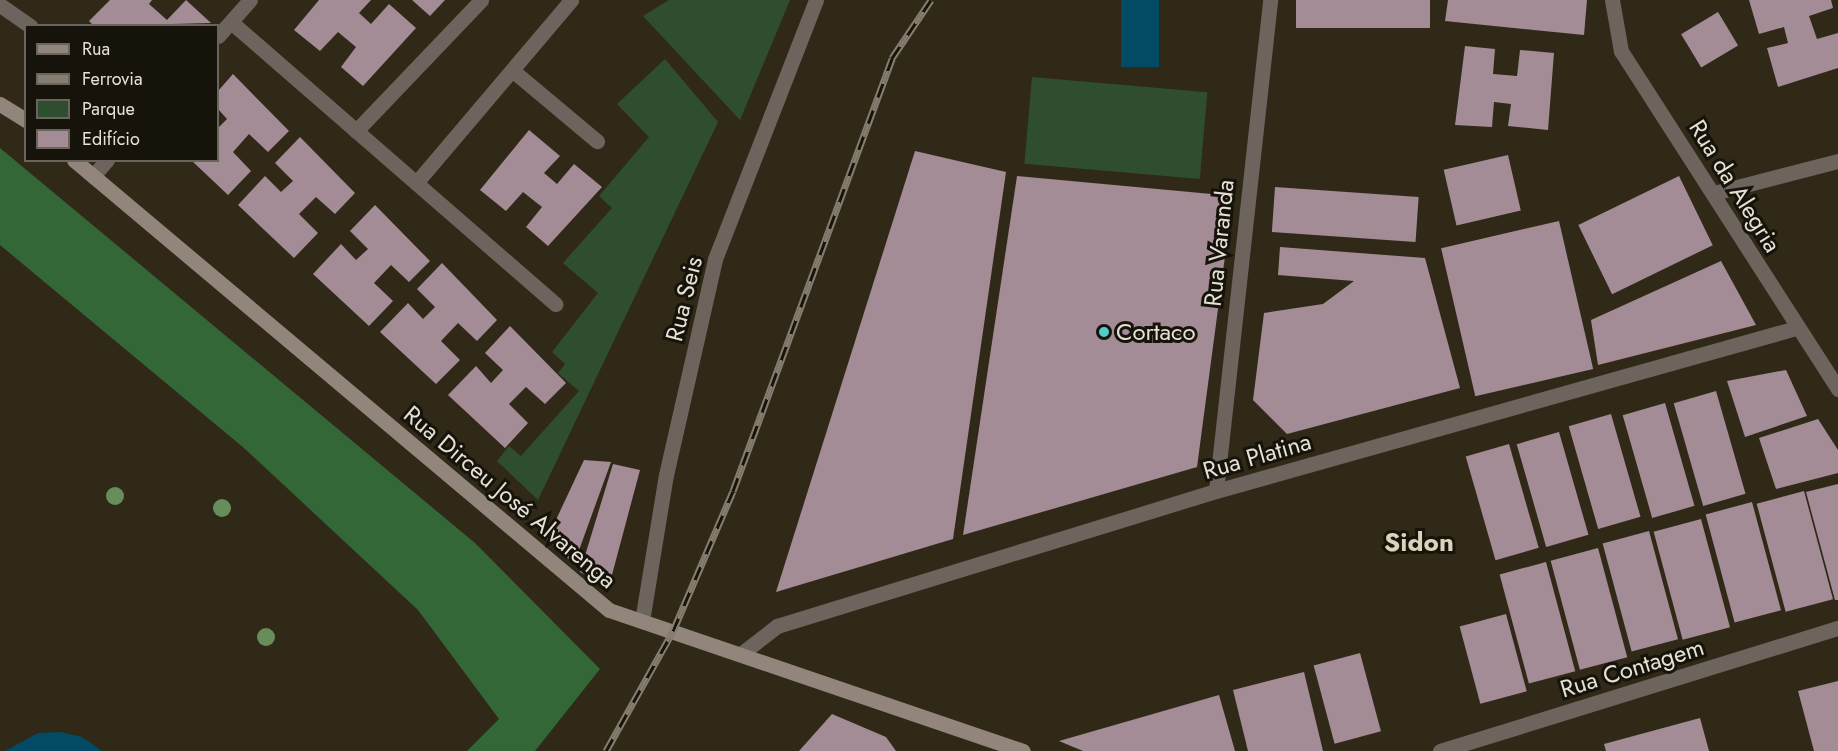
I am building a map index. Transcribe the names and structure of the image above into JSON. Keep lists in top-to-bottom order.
{
  "streets": {
    "main road": ["Rua Dirceu José Alvarenga"],
    "street": [
      "Rua da Alegria",
      "Rua Varanda",
      "Rua Seis",
      "Rua Platina",
      "Rua Contagem"
    ]
  },
  "crossings": [
    ["Rua da Alegria", "Rua Platina"],
    ["Rua Varanda", "Rua Platina"],
    ["Rua Seis", "Rua Dirceu José Alvarenga"],
    ["Rua Platina", "Rua Dirceu José Alvarenga"]
  ],
  "districts": ["Sidon"],
  "places": ["Cortaco"],
  "legend": [
    "Rua",
    "Ferrovia",
    "Parque",
    "Edifício"
  ]
}
